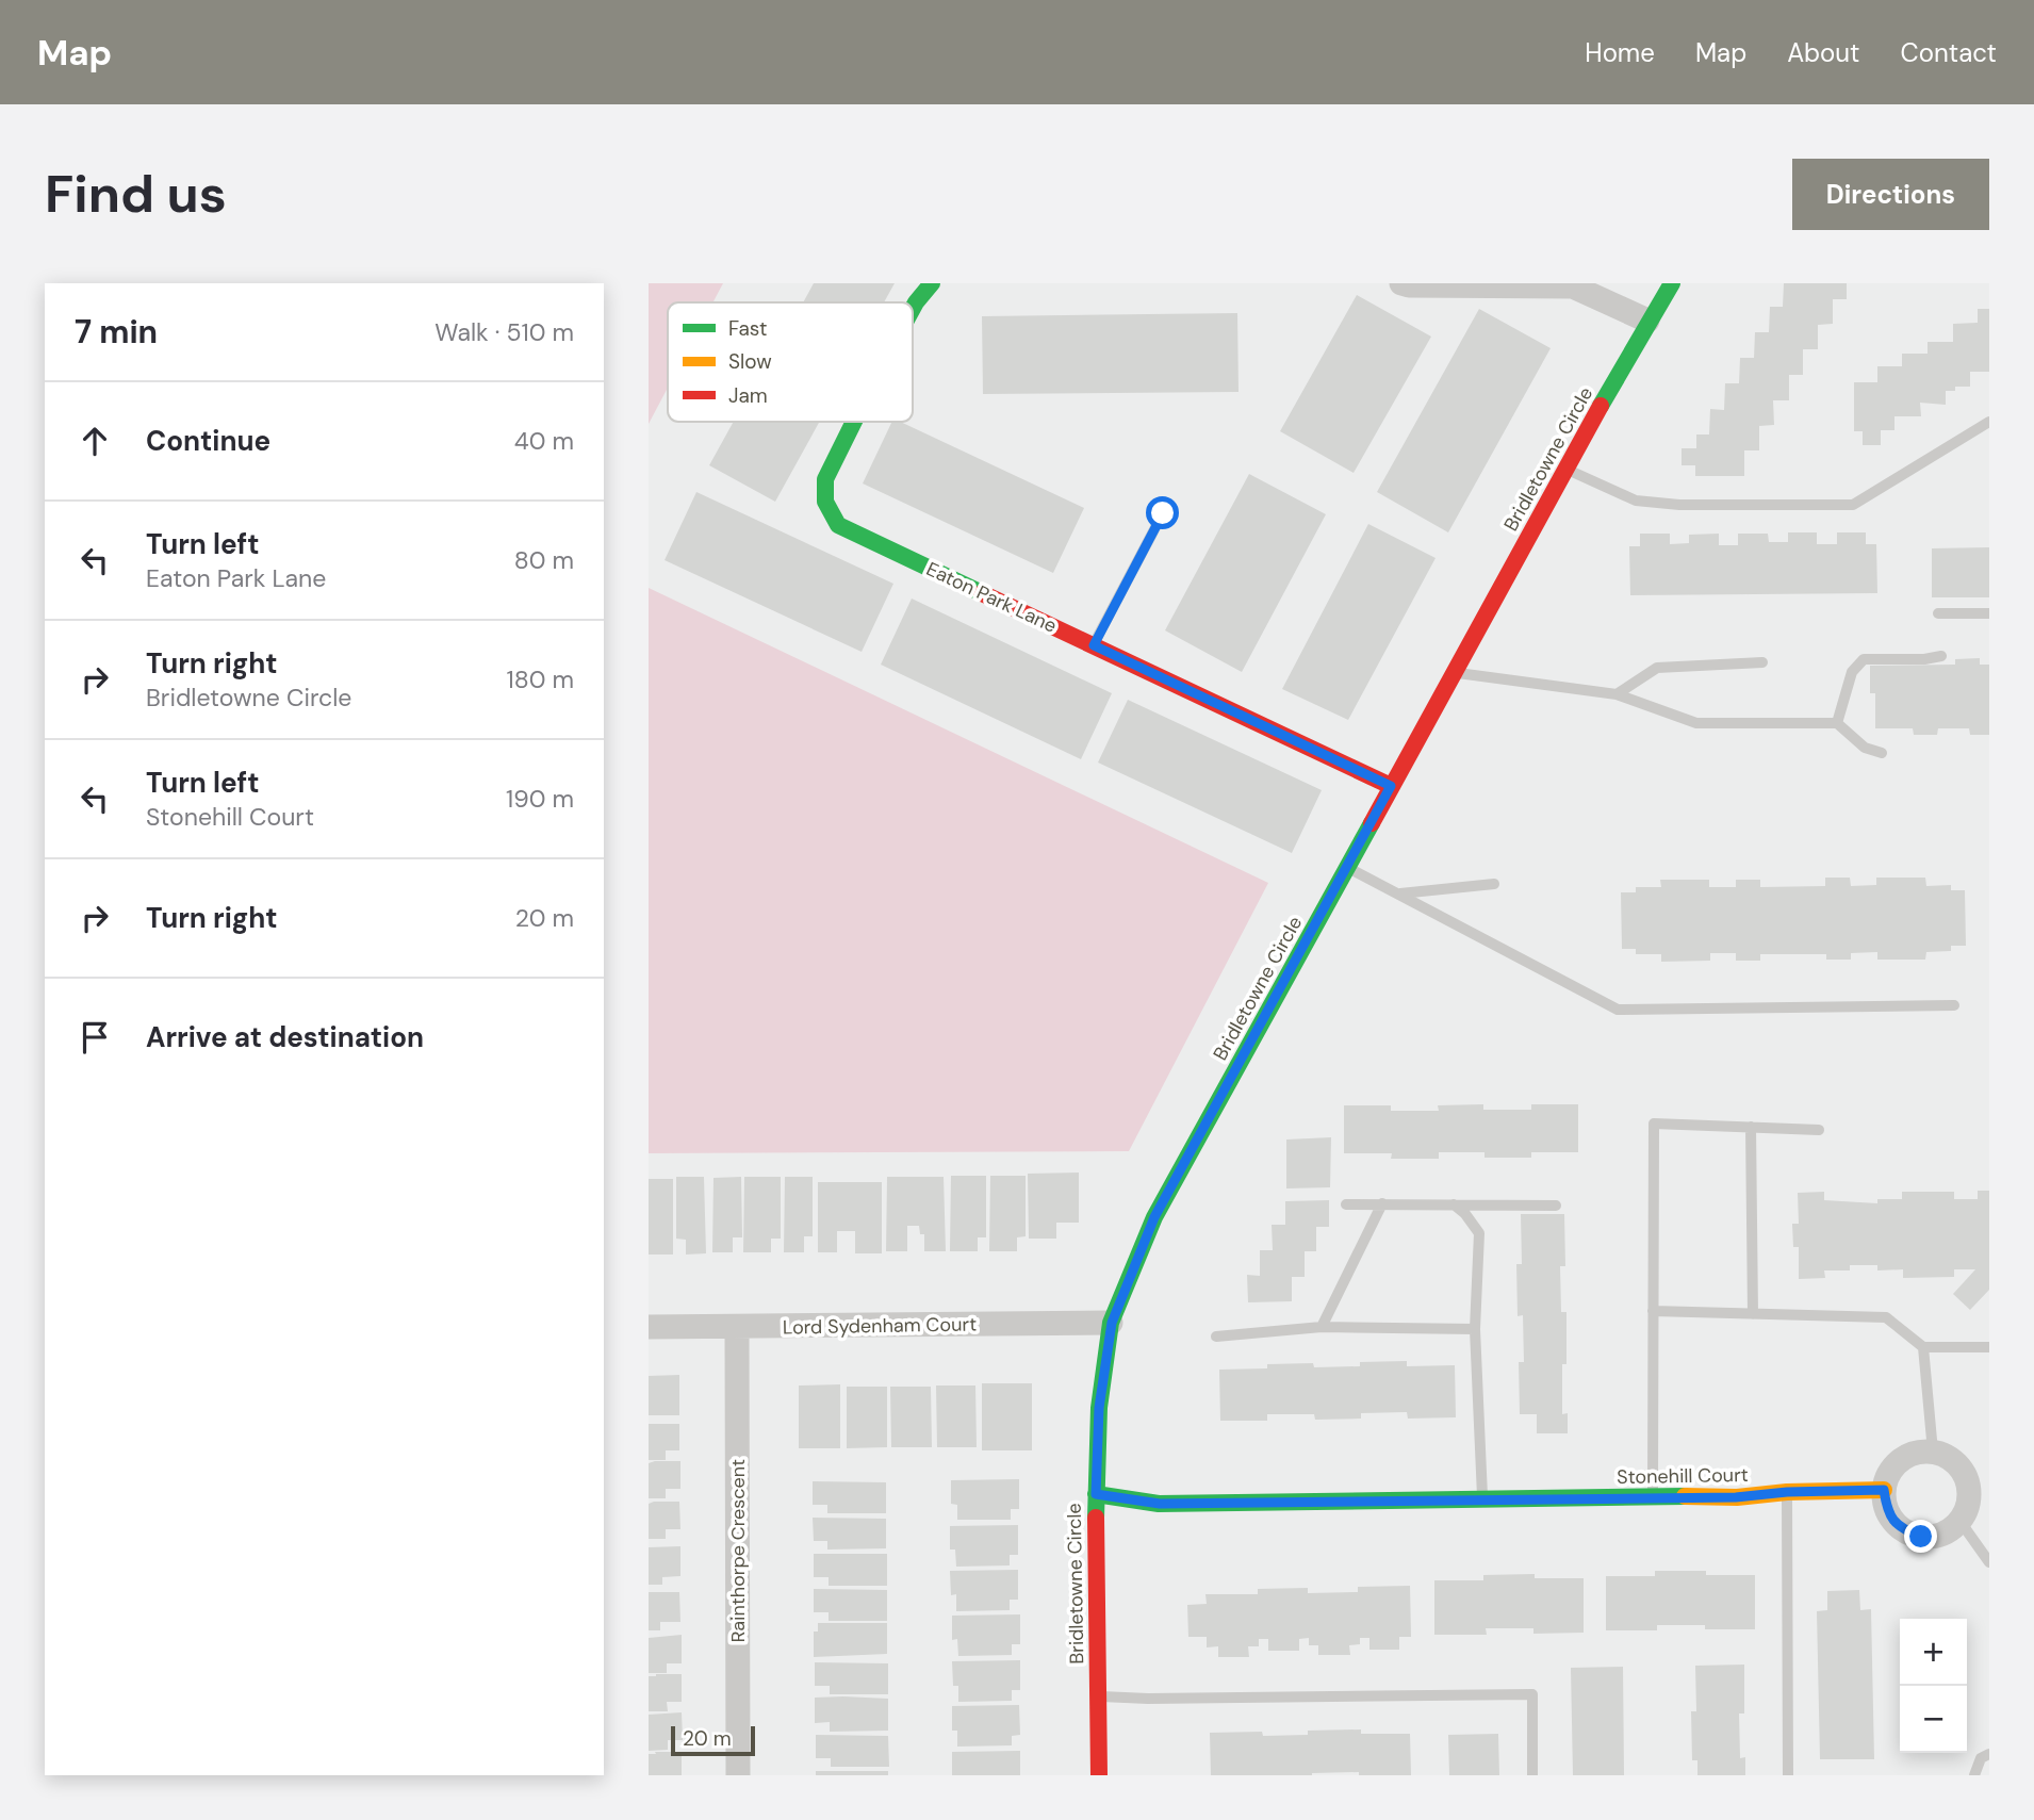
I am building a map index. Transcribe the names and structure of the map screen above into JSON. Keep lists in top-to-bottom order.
{
  "streets": {
    "street": [
      "Bridletowne Circle",
      "Eaton Park Lane",
      "Lord Sydenham Court",
      "Stonehill Court",
      "Rainthorpe Crescent"
    ]
  },
  "crossings": [
    ["Bridletowne Circle", "Eaton Park Lane"],
    ["Bridletowne Circle", "Lord Sydenham Court"],
    ["Bridletowne Circle", "Stonehill Court"],
    ["Lord Sydenham Court", "Rainthorpe Crescent"]
  ],
  "legend": ["Fast", "Slow", "Jam"],
  "scale_bar": "20 m",
  "page": {
    "header": "Map",
    "nav": [
      "Home",
      "Map",
      "About",
      "Contact"
    ],
    "buttons": "Directions",
    "title": "Find us",
    "heading": ["7 min", "Walk · 510 m"],
    "list": [
      ["Continue", "40 m"],
      ["Turn left", "Eaton Park Lane", "80 m"],
      ["Turn right", "Bridletowne Circle", "180 m"],
      ["Turn left", "Stonehill Court", "190 m"],
      ["Turn right", "20 m"],
      "Arrive at destination"
    ],
    "map_buttons": ["+", "−"],
    "scale": "20 m"
  }
}
